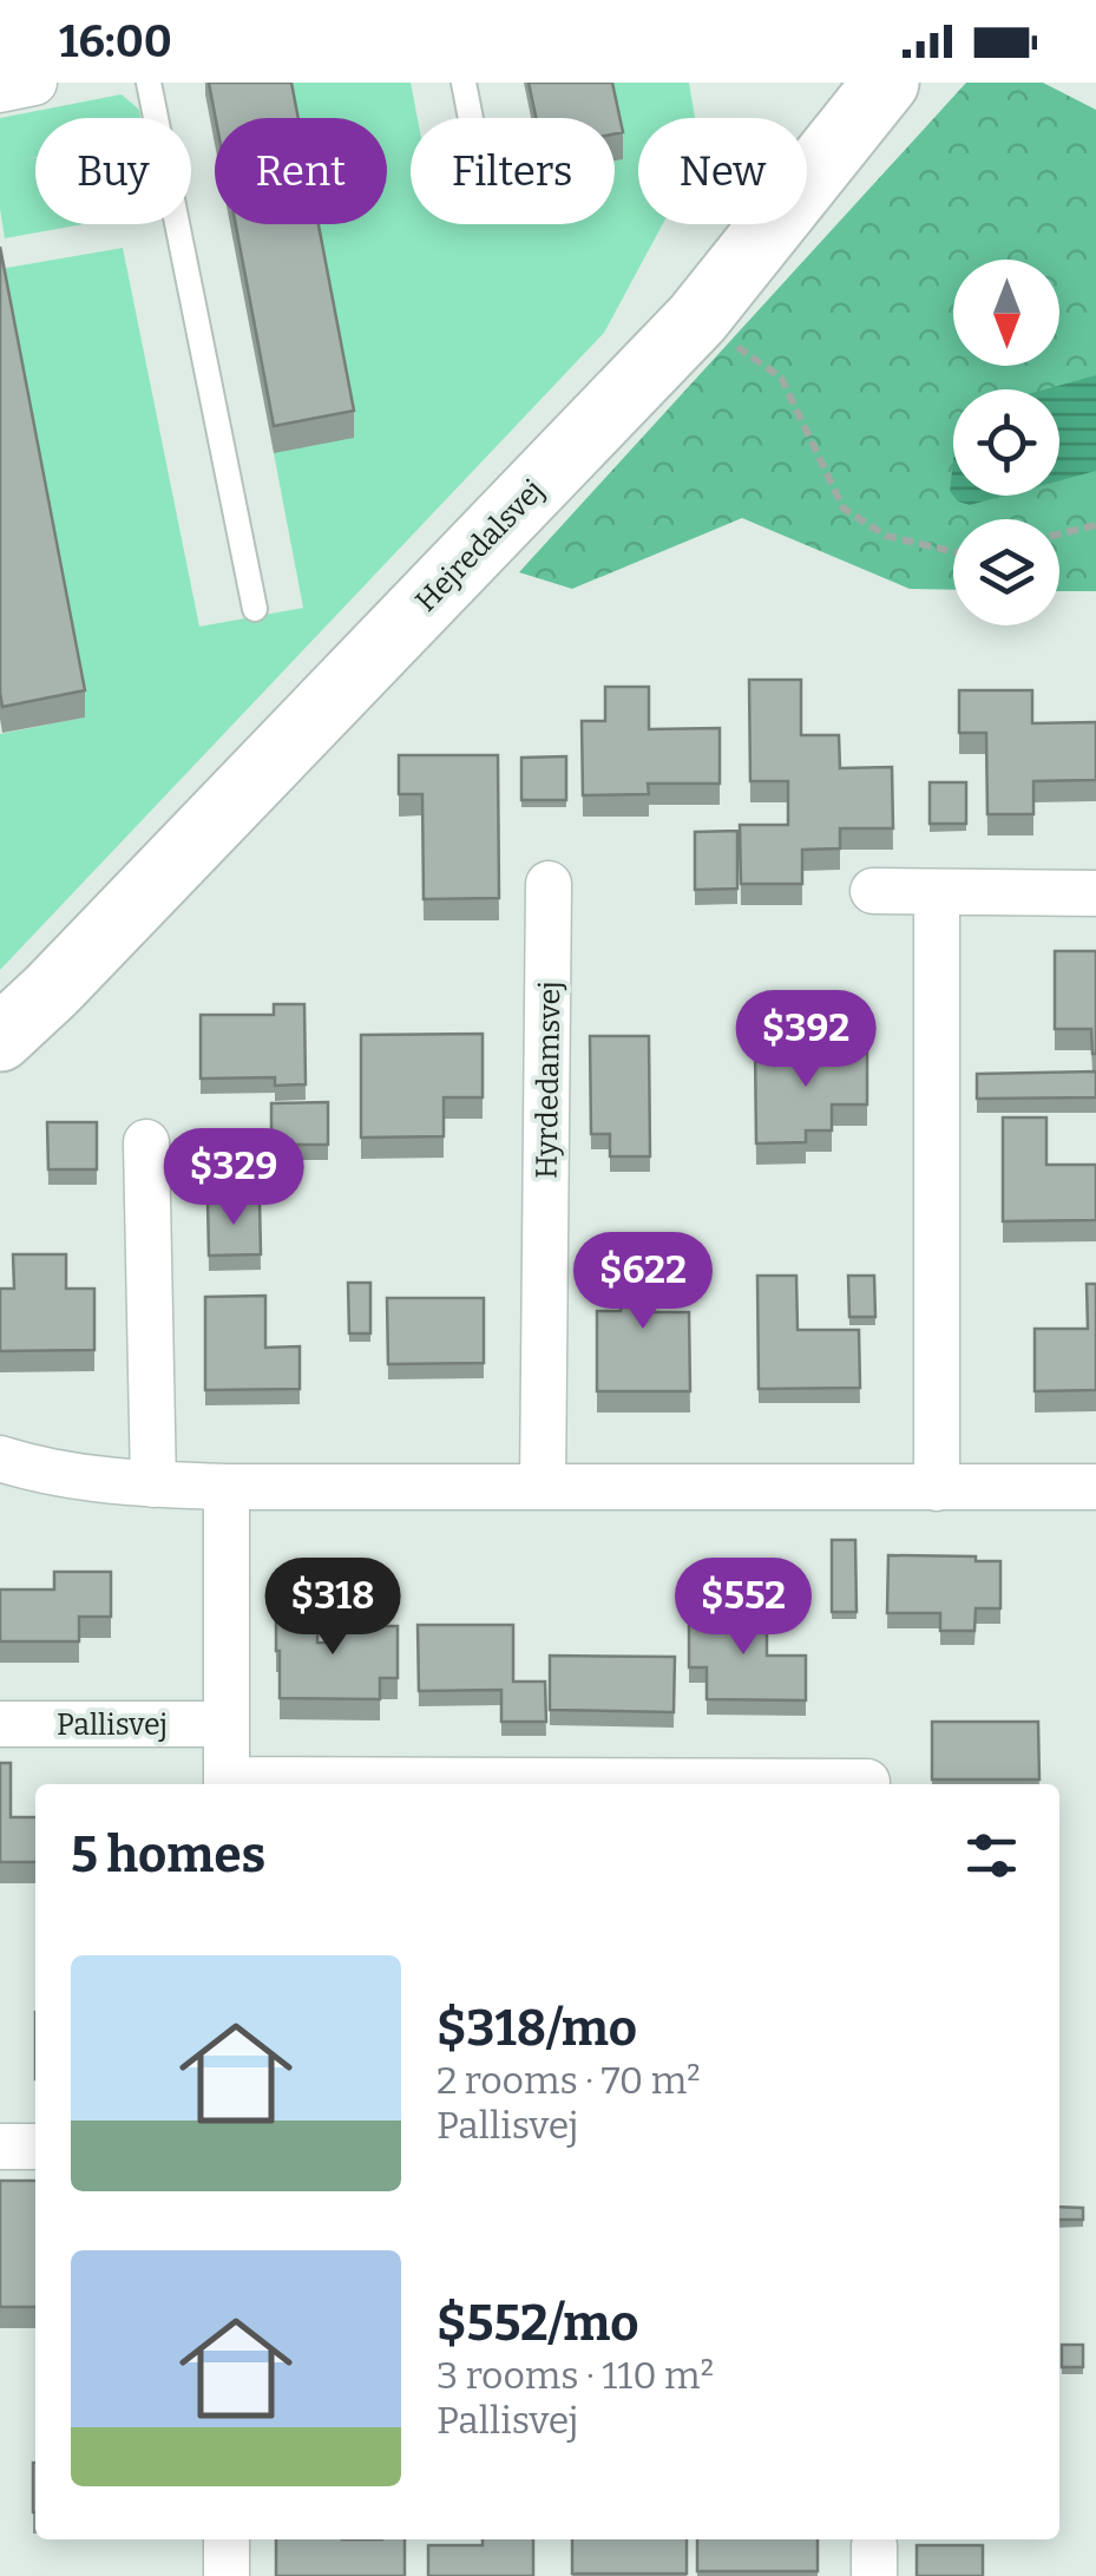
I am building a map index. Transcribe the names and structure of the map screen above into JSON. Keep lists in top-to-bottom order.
{
  "streets": {
    "street": ["Hejredalsvej", "Hyrdedamsvej", "Pallisvej"]
  },
  "north": "bottom",
  "page": {
    "status": "16:00",
    "chip": [
      "Buy",
      "Rent",
      "Filters",
      "New"
    ],
    "price": [
      "$392",
      "$329",
      "$622",
      "$318",
      "$552"
    ],
    "heading": "5 homes",
    "list": [
      {
        "name": "$318/mo",
        "note": "2 rooms · 70 m² · Pallisvej"
      },
      {
        "name": "$552/mo",
        "note": "3 rooms · 110 m² · Pallisvej"
      }
    ]
  }
}
